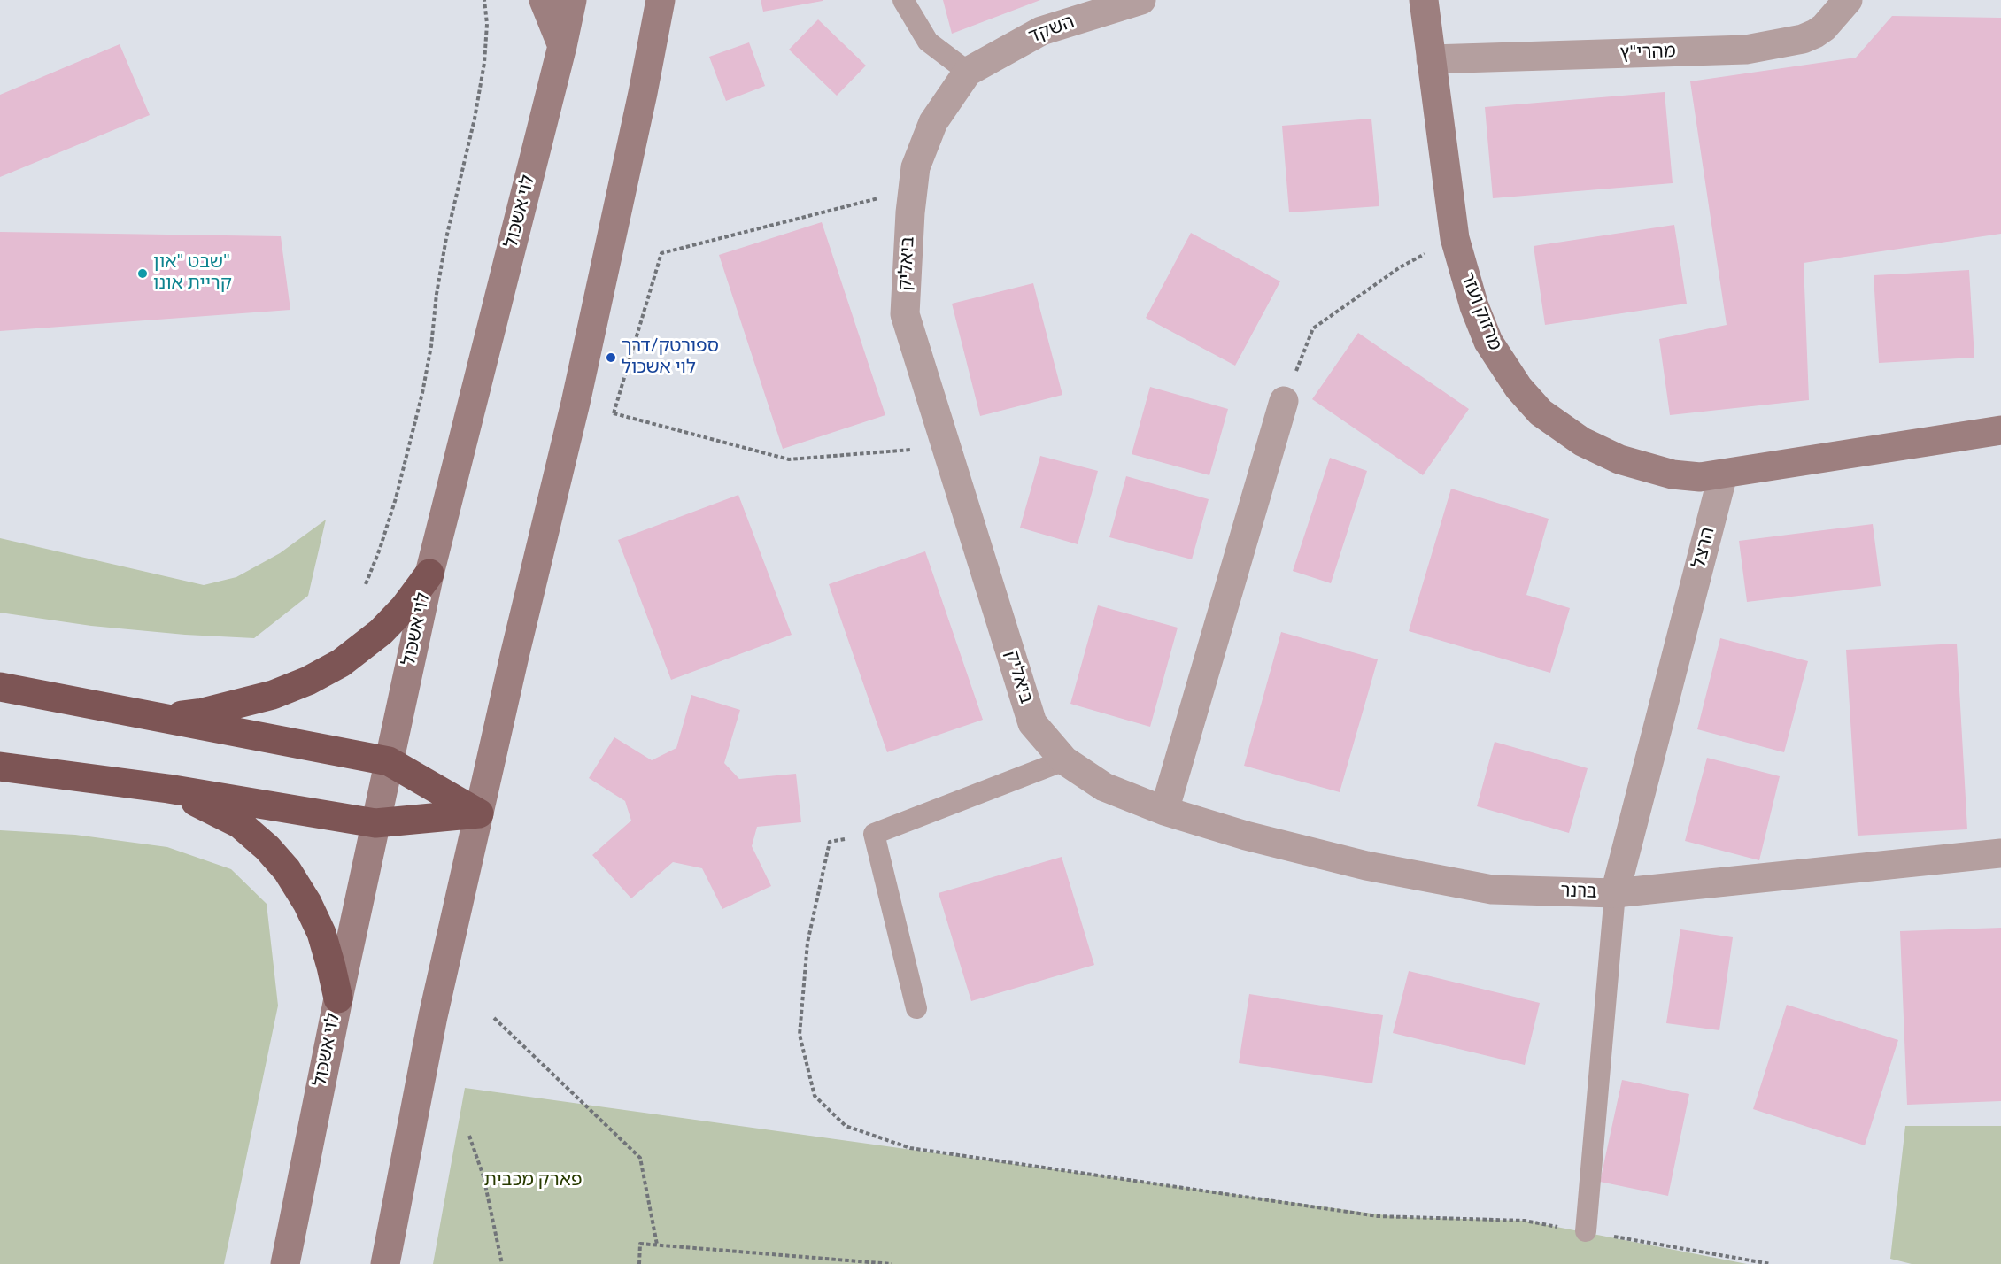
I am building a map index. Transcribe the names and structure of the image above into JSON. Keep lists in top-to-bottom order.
{
  "streets": {
    "main road": ["לוי אשכול", "מרזוק ועזר"],
    "street": [
      "השקד",
      "מהרי\"ץ",
      "ביאליק",
      "הרצל",
      "ברנר"
    ]
  },
  "crossings": [
    ["השקד", "ביאליק"],
    ["מהרי\"ץ", "מרזוק ועזר"],
    ["ביאליק", "ברנר"],
    ["מרזוק ועזר", "הרצל"],
    ["הרצל", "ברנר"]
  ],
  "parks": ["פארק מכבית"],
  "places": ["שבט \"און\" קריית אונו", "ספורטק/דרך לוי אשכול"]
}
